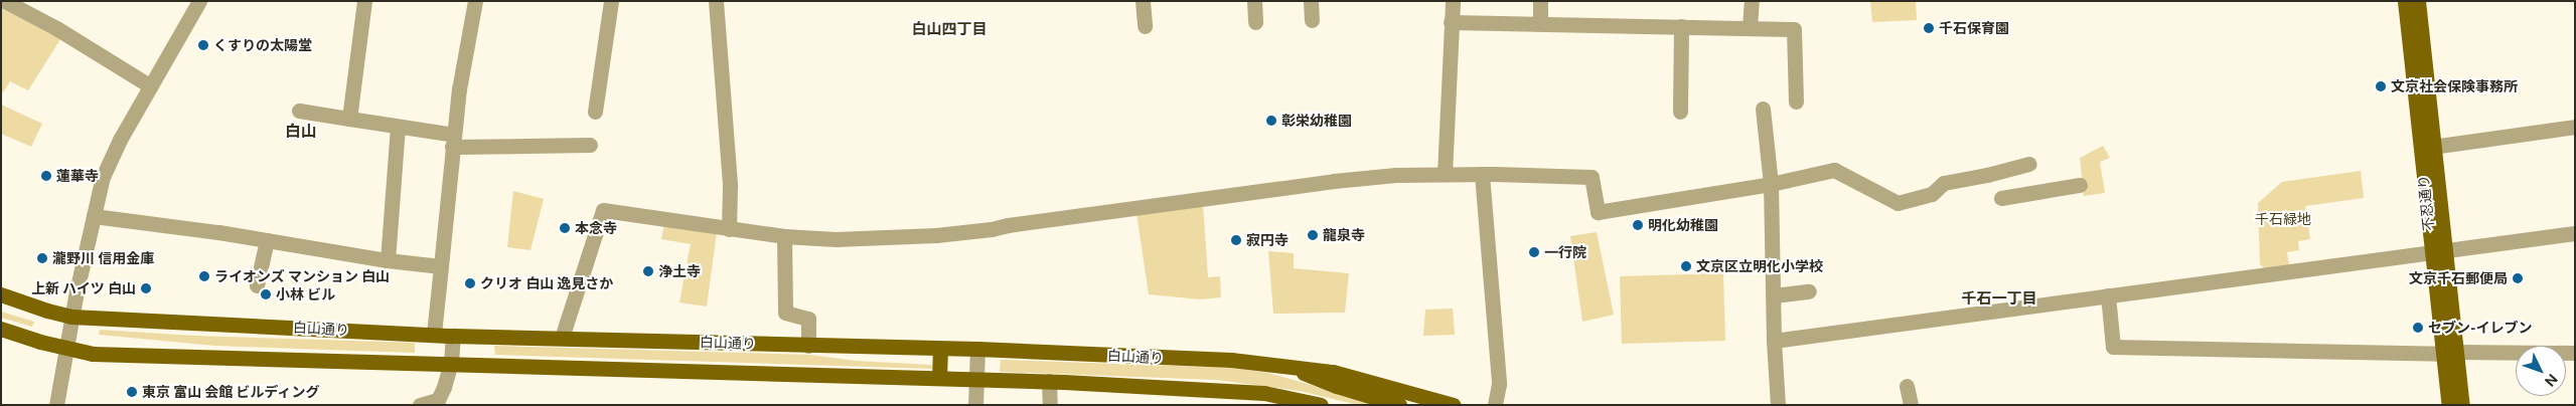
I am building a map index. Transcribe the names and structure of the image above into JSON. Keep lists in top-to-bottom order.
{
  "streets": {
    "main road": ["不忍通り", "白山通り"]
  },
  "districts": ["白山四丁目", "白山", "千石一丁目"],
  "parks": ["千石緑地"],
  "places": [
    "千石保育園",
    "くすりの太陽堂",
    "文京社会保険事務所",
    "彰栄幼稚園",
    "蓮華寺",
    "明化幼稚園",
    "本念寺",
    "龍泉寺",
    "寂円寺",
    "一行院",
    "瀧野川 信用金庫",
    "文京区立明化小学校",
    "浄土寺",
    "ライオンズ マンション 白山",
    "文京千石郵便局",
    "クリオ 白山 逸見さか",
    "上新 ハイツ 白山",
    "小林 ビル",
    "セブン-イレブン",
    "東京 富山 会館 ビルディング"
  ],
  "north": "bottom right"
}
